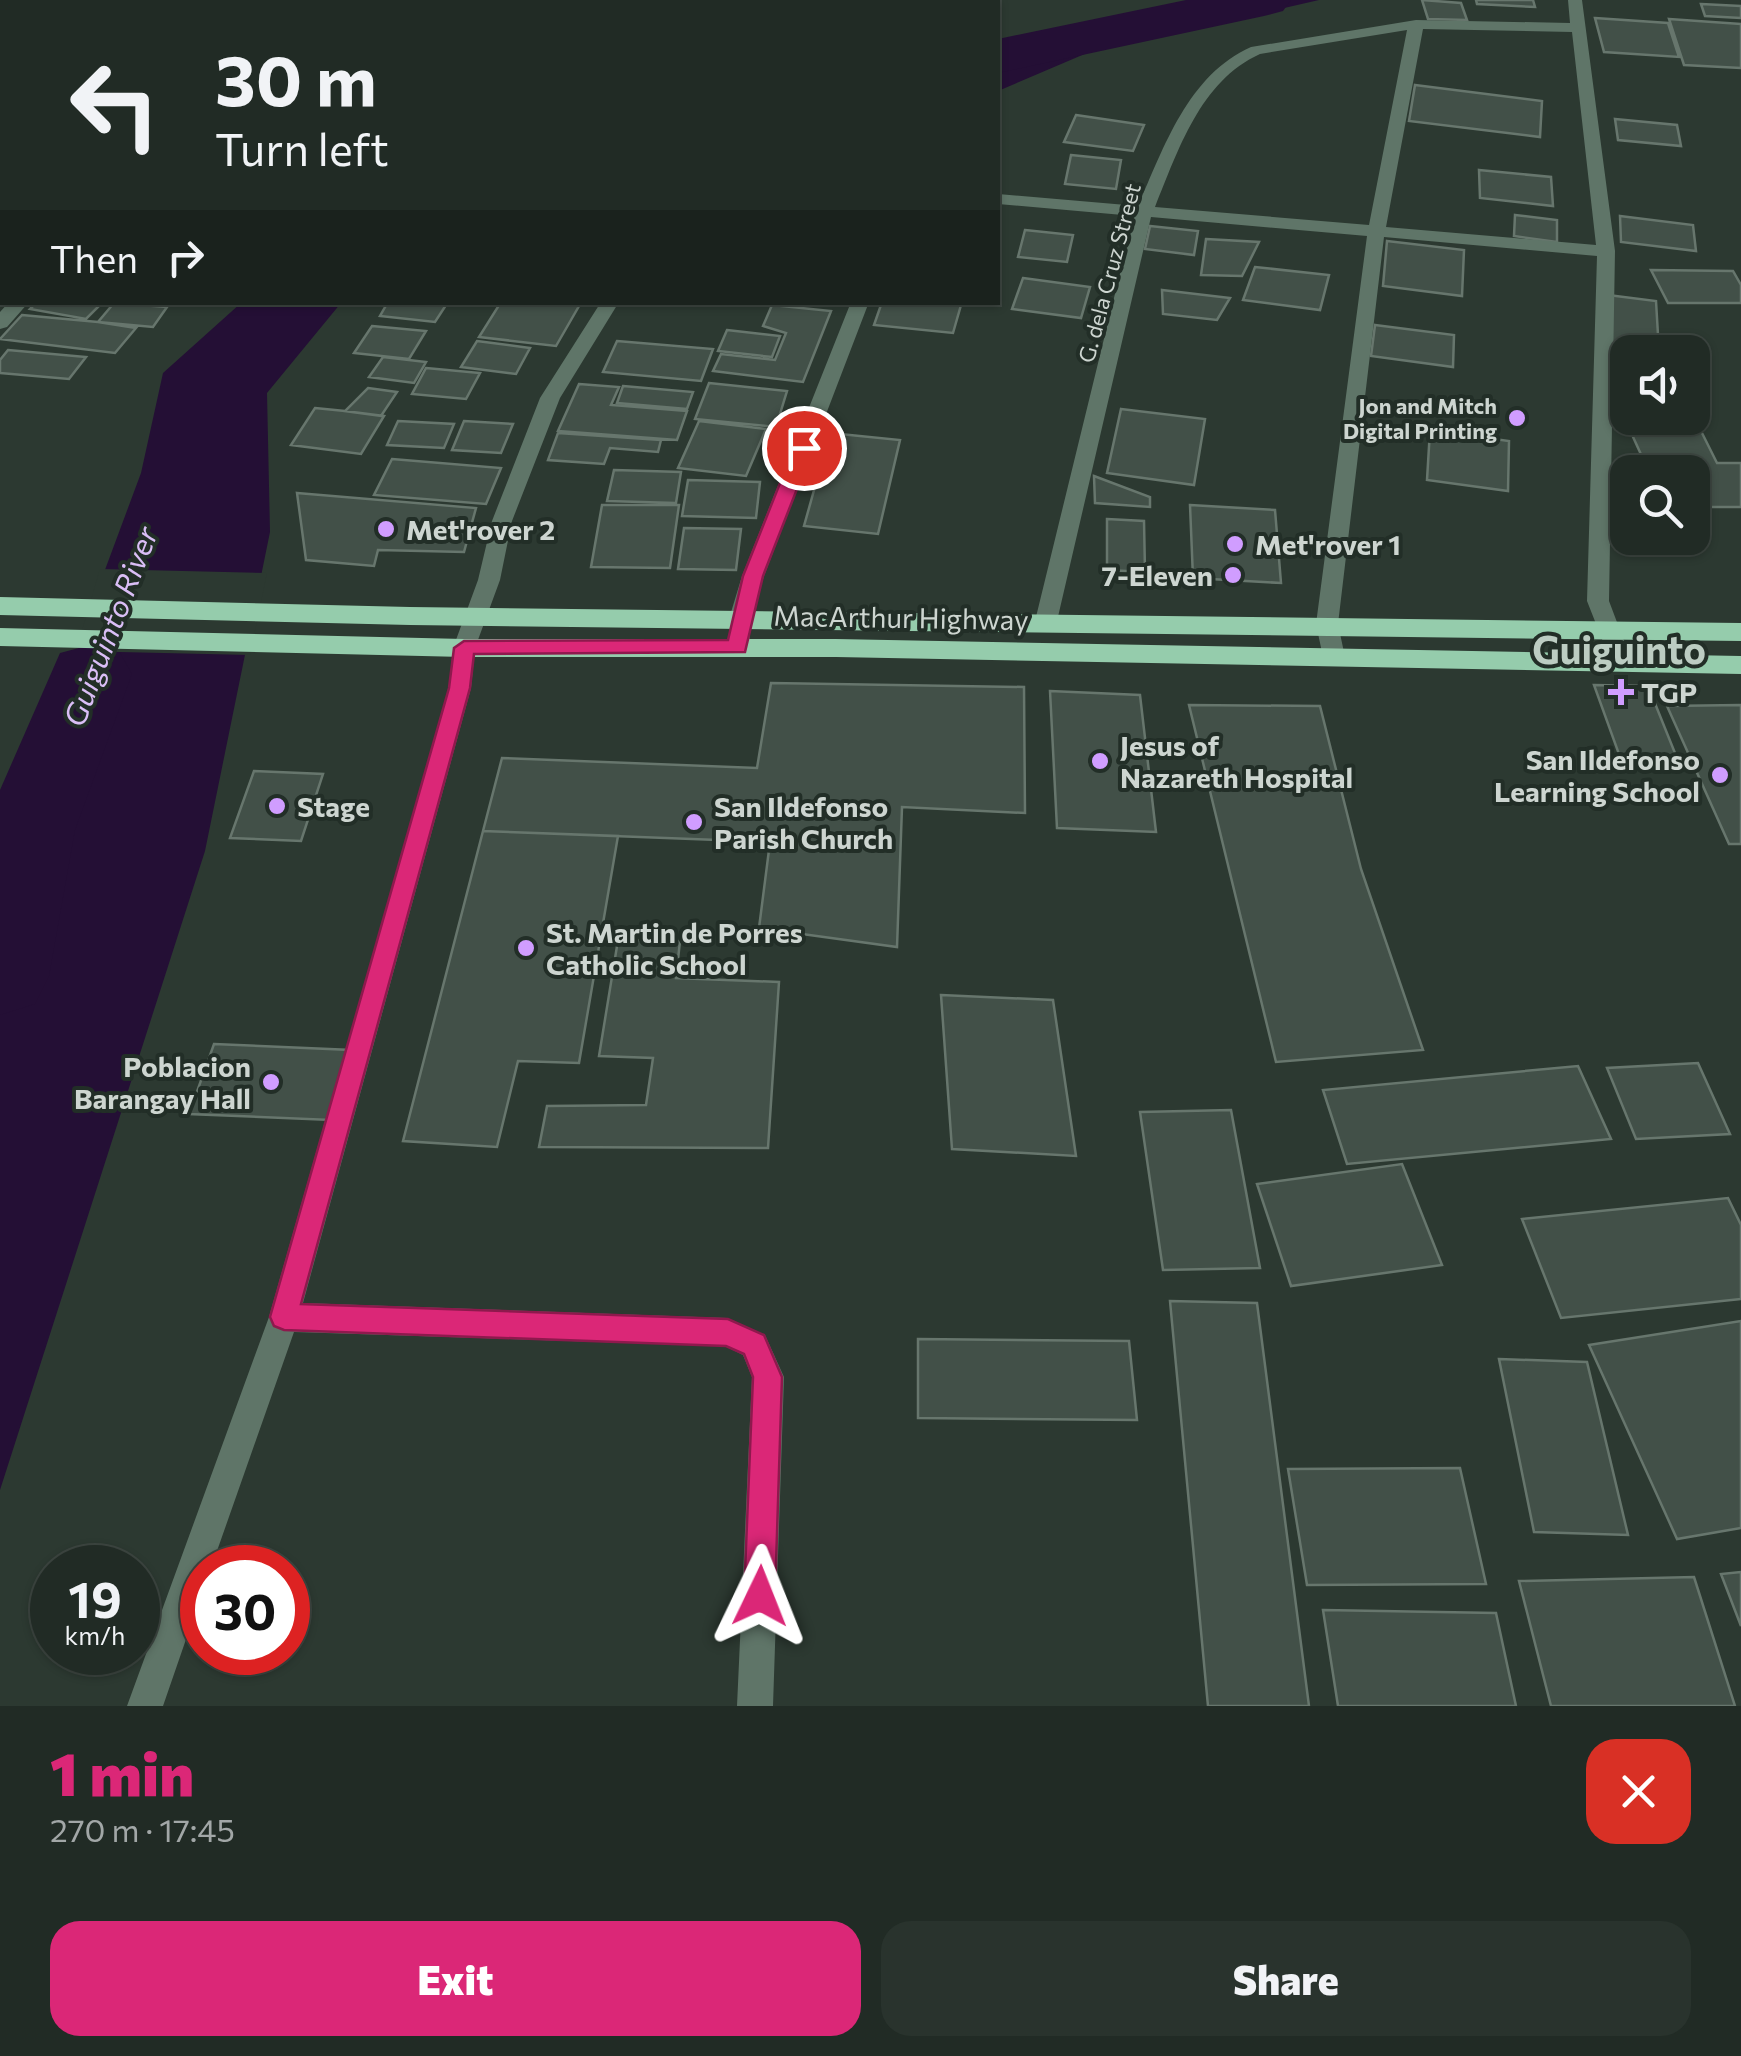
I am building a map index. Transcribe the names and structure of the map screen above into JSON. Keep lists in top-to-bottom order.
{
  "streets": {
    "highway": ["MacArthur Highway"],
    "street": ["G. dela Cruz Street"]
  },
  "crossings": [
    ["G. dela Cruz Street", "MacArthur Highway"]
  ],
  "districts": ["Guiguinto"],
  "water": ["Guiguinto River"],
  "places": {
    "other": [
      "Jon and Mitch Digital Printing",
      "Met'rover 2",
      "Met'rover 1",
      "7-Eleven",
      "Jesus of Nazareth Hospital",
      "San Ildefonso Learning School",
      "Stage",
      "San Ildefonso Parish Church",
      "St. Martin de Porres Catholic School",
      "Poblacion Barangay Hall"
    ],
    "health": ["TGP"]
  },
  "page": {
    "turn": ["30 m", "Turn left"],
    "then": "Then",
    "speed": "19 km/h",
    "limit": "30",
    "heading": ["1 min", "270 m · 17:45"],
    "buttons": ["Exit", "Share"]
  }
}
